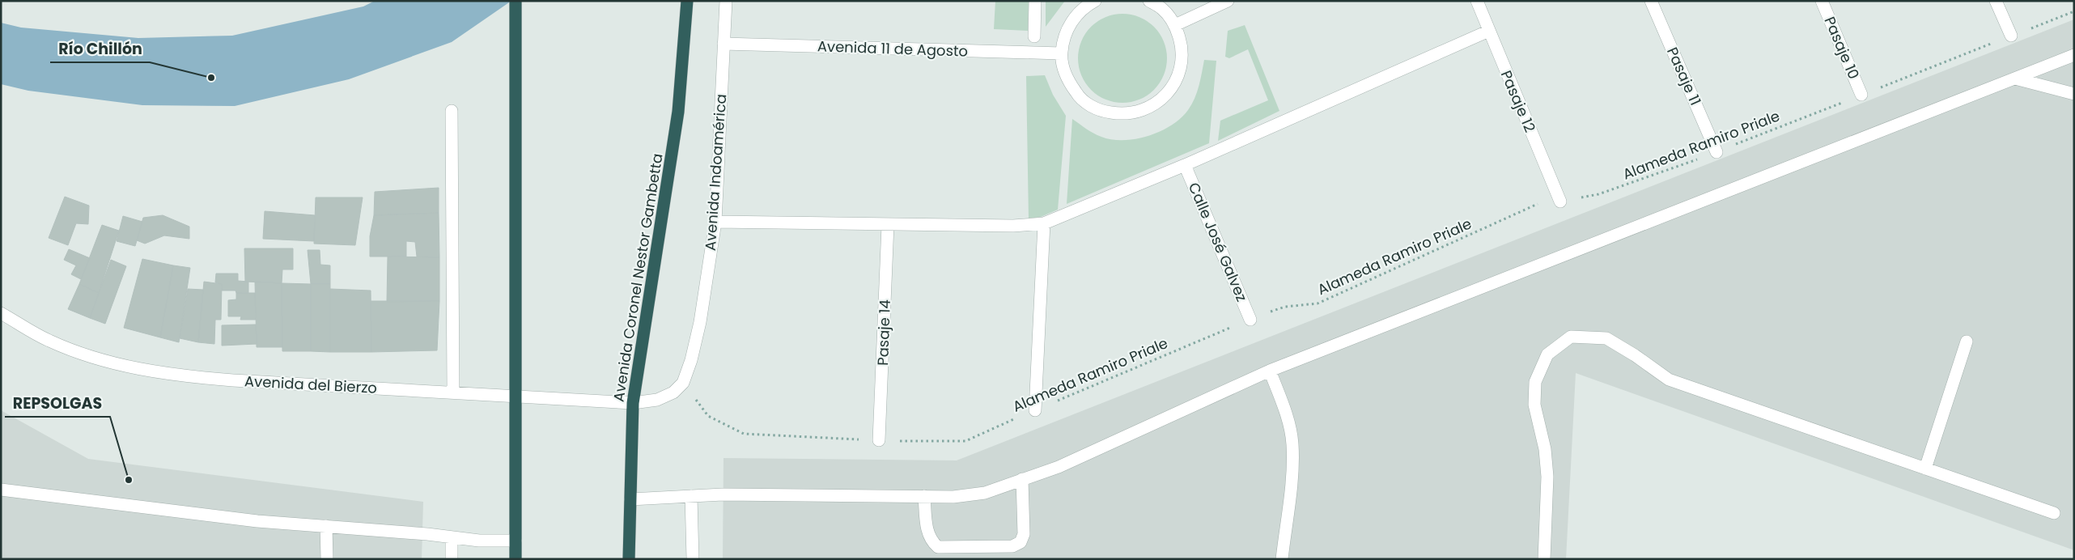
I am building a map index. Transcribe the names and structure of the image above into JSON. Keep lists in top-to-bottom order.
{
  "streets": {
    "highway": ["Avenida Coronel Nestor Gambetta"],
    "street": [
      "Pasaje 10",
      "Avenida 11 de Agosto",
      "Pasaje 11",
      "Pasaje 12",
      "Avenida Indoamérica",
      "Calle José Galvez",
      "Pasaje 14",
      "Avenida del Bierzo"
    ],
    "path": ["Alameda Ramiro Priale"]
  },
  "crossings": [
    ["Pasaje 10", "Alameda Ramiro Priale"],
    ["Avenida 11 de Agosto", "Avenida Indoamérica"],
    ["Pasaje 11", "Alameda Ramiro Priale"],
    ["Pasaje 12", "Alameda Ramiro Priale"],
    ["Alameda Ramiro Priale", "Avenida Indoamérica"],
    ["Alameda Ramiro Priale", "Calle José Galvez"],
    ["Alameda Ramiro Priale", "Pasaje 14"],
    ["Avenida Coronel Nestor Gambetta", "Avenida del Bierzo"]
  ],
  "places": ["Río Chillón", "REPSOLGAS"]
}
